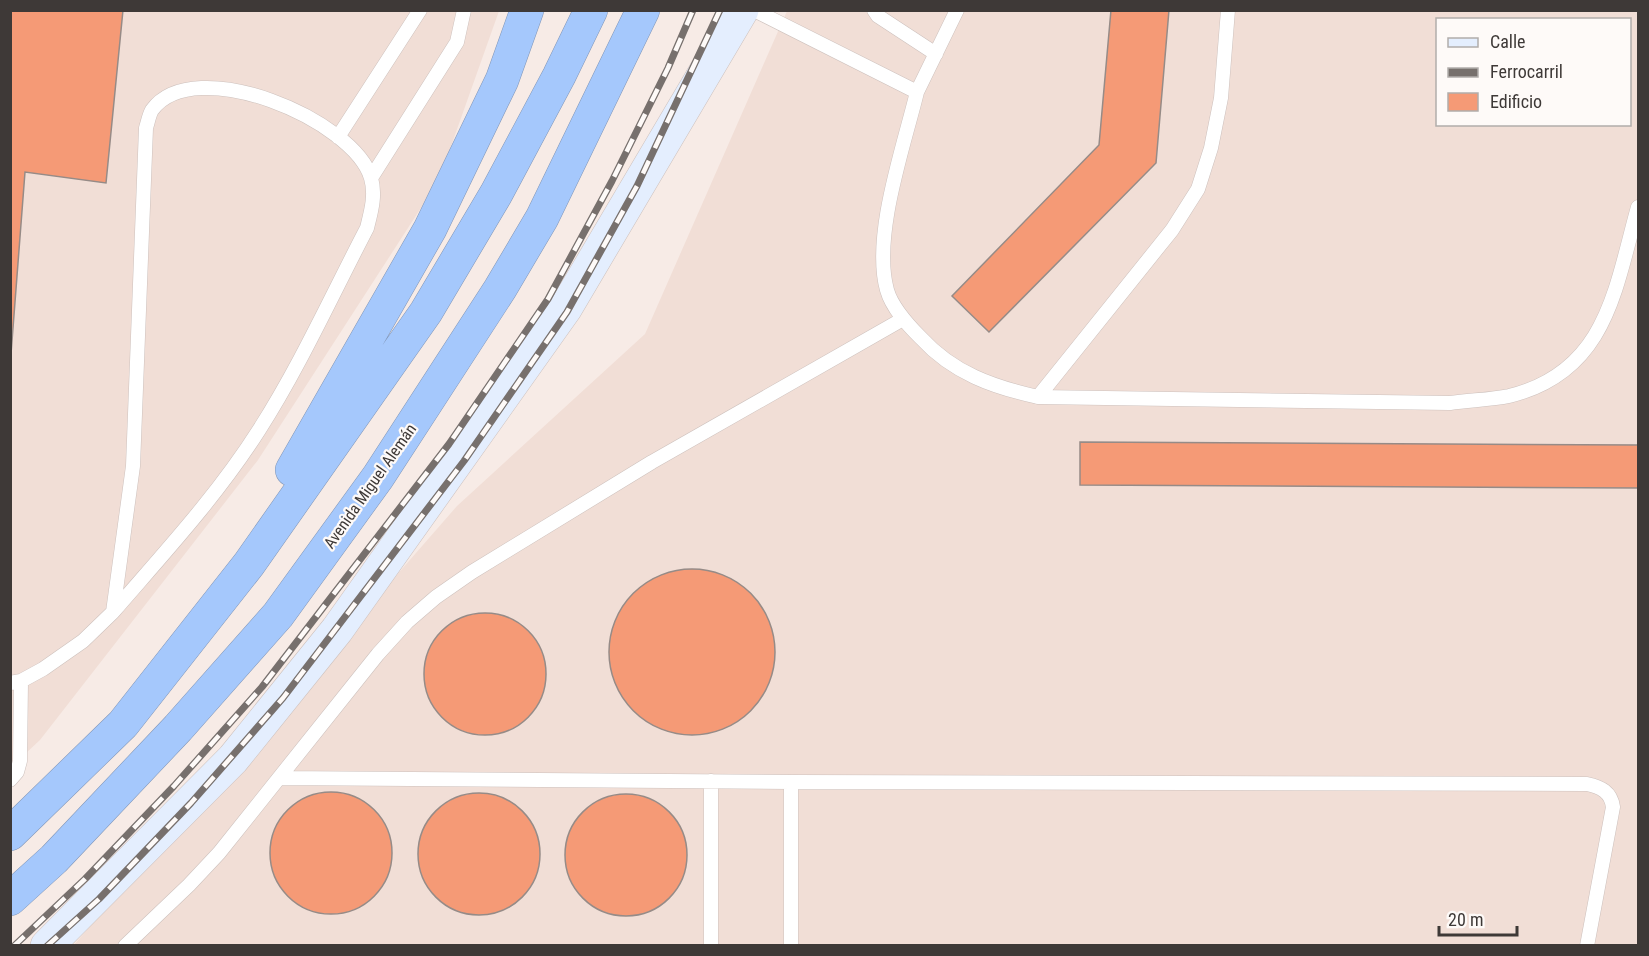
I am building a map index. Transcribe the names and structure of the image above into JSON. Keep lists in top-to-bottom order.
{
  "streets": {
    "highway": ["Avenida Miguel Alemán"]
  },
  "legend": ["Calle", "Ferrocarril", "Edificio"],
  "scale_bar": "20 m"
}
